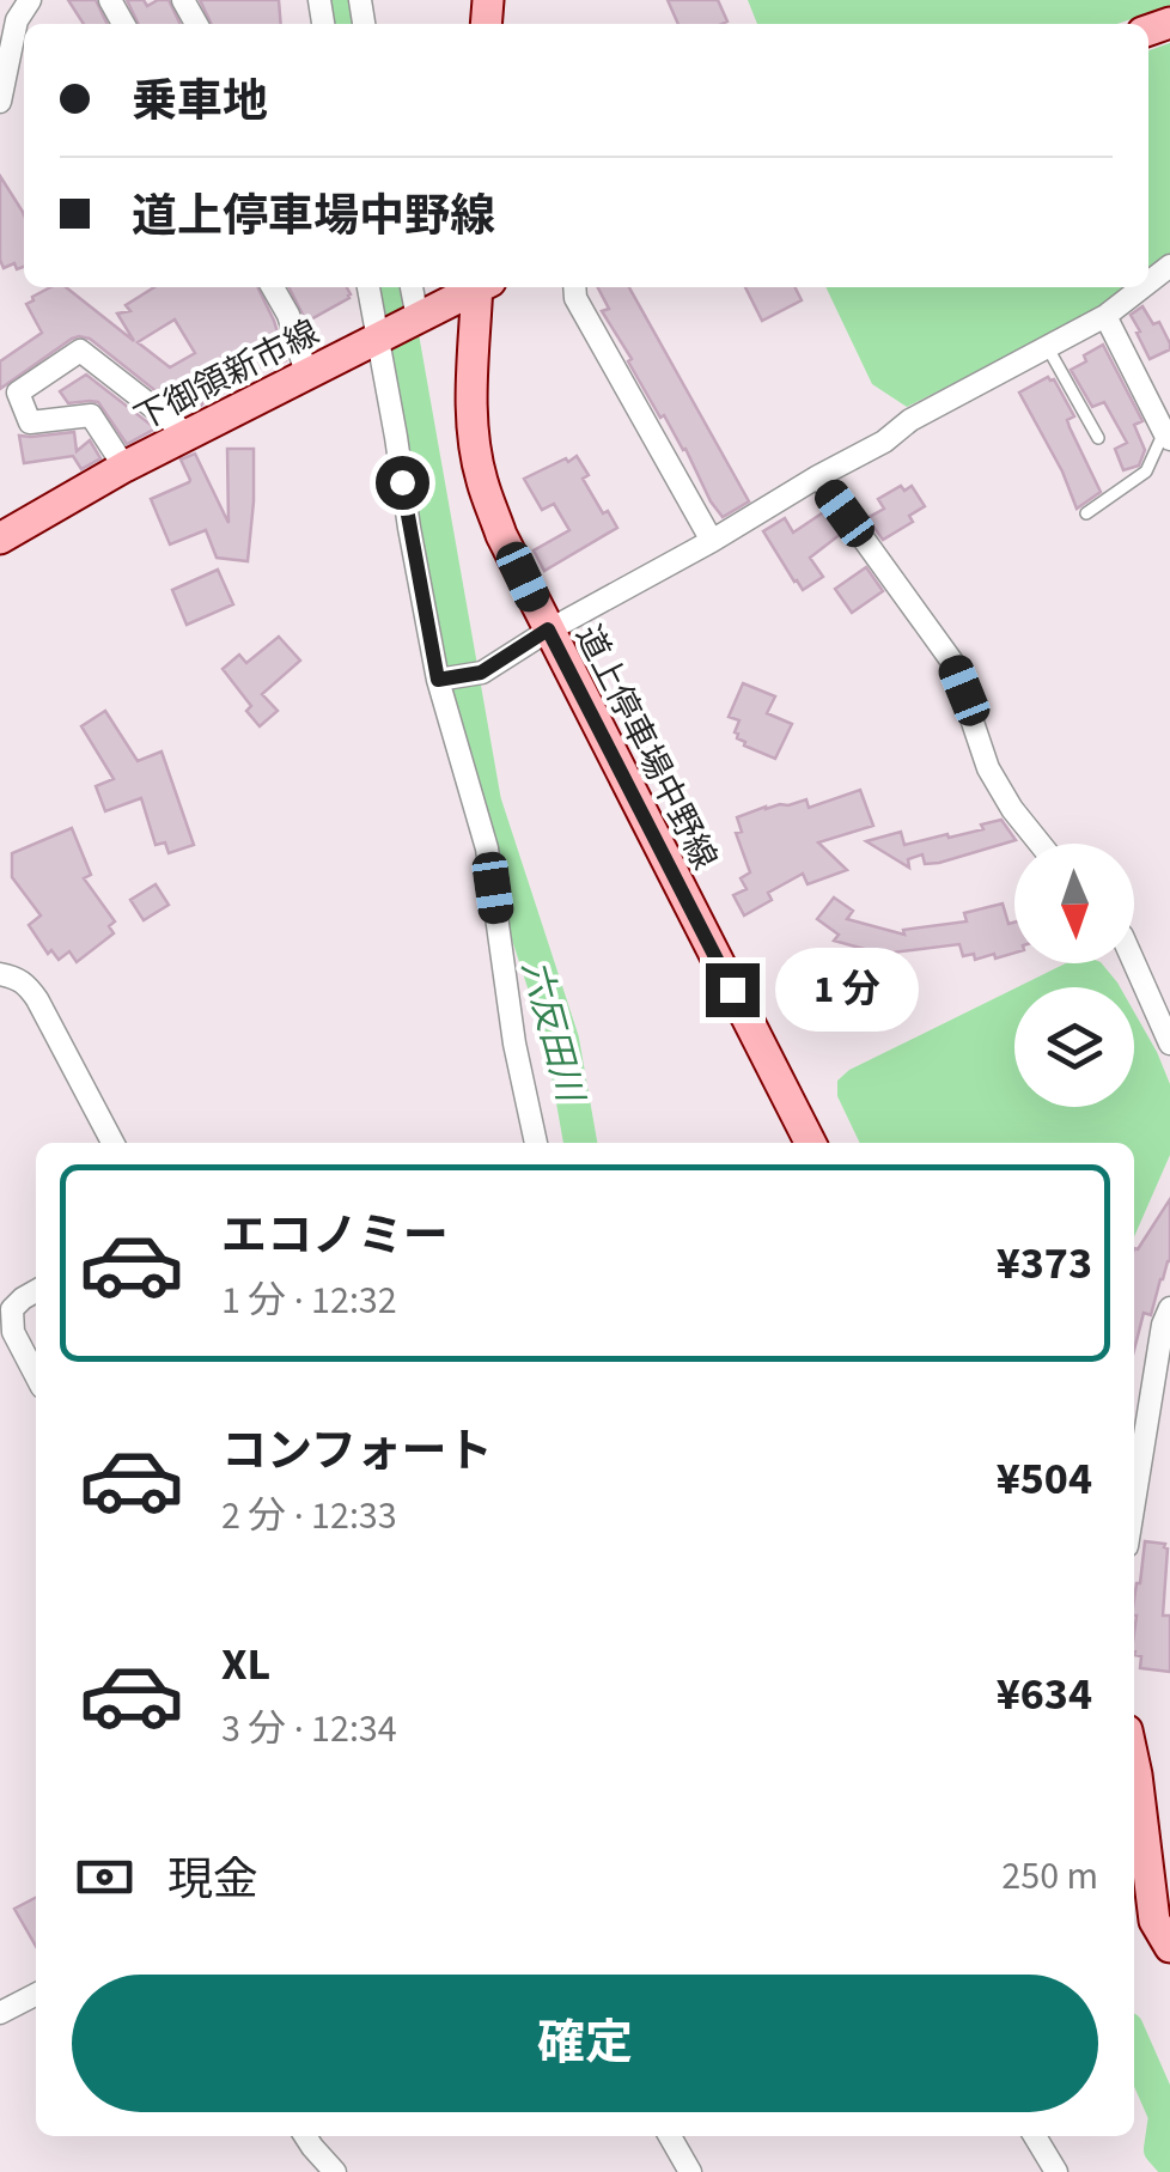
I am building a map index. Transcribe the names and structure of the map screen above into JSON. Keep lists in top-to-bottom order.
{
  "streets": {
    "main road": ["下御領新市線", "道上停車場中野線"]
  },
  "water": ["六反田川"],
  "north": "bottom",
  "page": {
    "banner": ["乗車地", "道上停車場中野線"],
    "bubble": "1 分",
    "list": [
      {
        "name": "エコノミー",
        "note": "1 分 · 12:32",
        "value": "¥373"
      },
      {
        "name": "コンフォート",
        "note": "2 分 · 12:33",
        "value": "¥504"
      },
      {
        "name": "XL",
        "note": "3 分 · 12:34",
        "value": "¥634"
      }
    ],
    "pay": ["現金", "250 m"],
    "buttons": "確定"
  }
}
